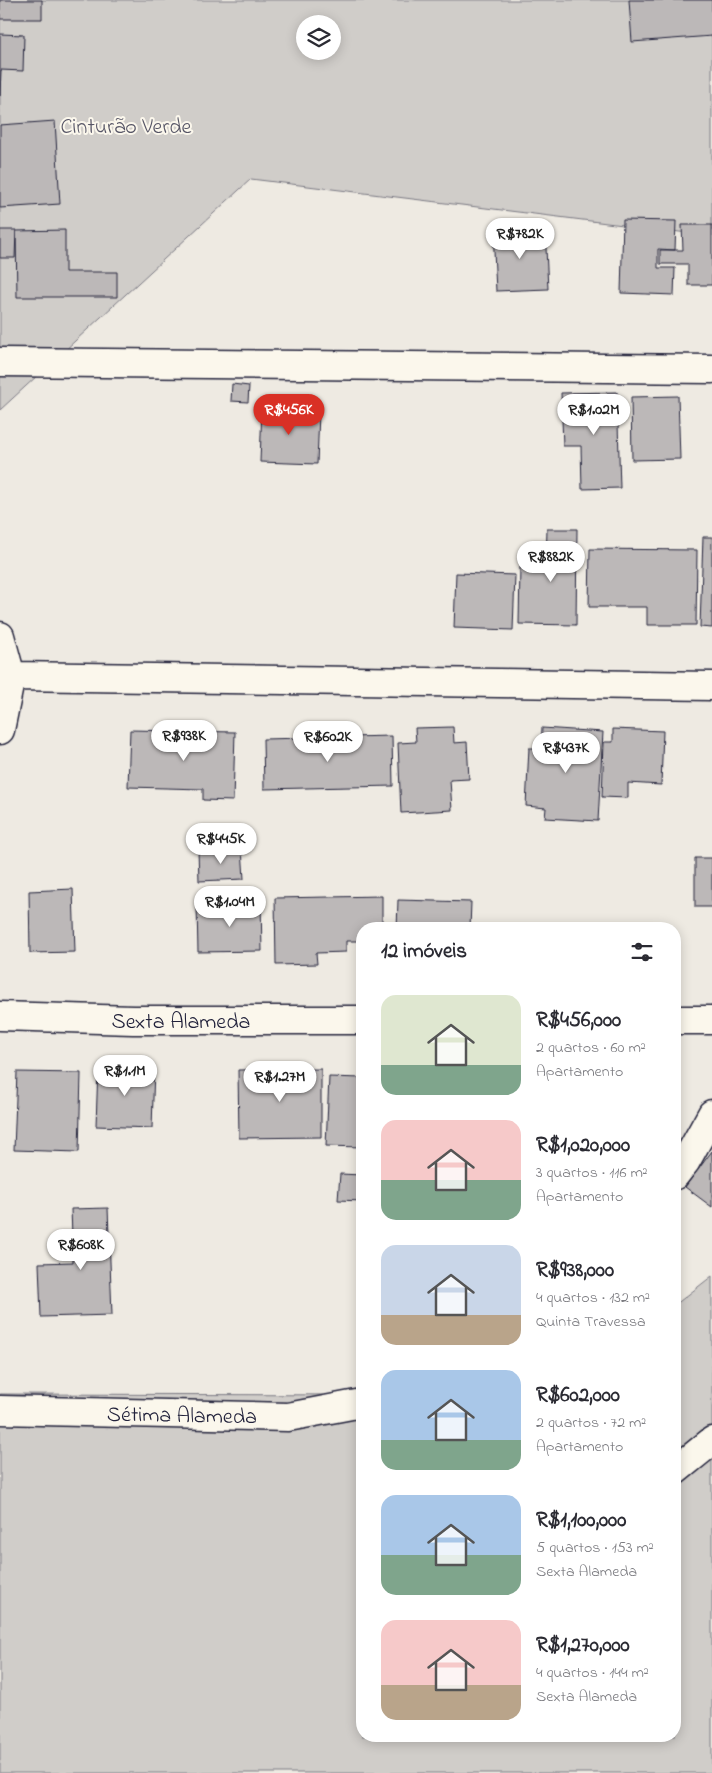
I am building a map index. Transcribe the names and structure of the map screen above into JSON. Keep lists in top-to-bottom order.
{
  "streets": {
    "street": ["Sexta Alameda", "Sétima Alameda"]
  },
  "parks": ["Cinturão Verde"],
  "page": {
    "price": [
      "R$782K",
      "R$456K",
      "R$1.02M",
      "R$882K",
      "R$938K",
      "R$602K",
      "R$437K",
      "R$445K",
      "R$1.04M",
      "R$1.1M",
      "R$1.27M",
      "R$608K"
    ],
    "heading": "12 imóveis",
    "list": [
      {
        "name": "R$456,000",
        "note": "2 quartos · 60 m² · Apartamento"
      },
      {
        "name": "R$1,020,000",
        "note": "3 quartos · 116 m² · Apartamento"
      },
      {
        "name": "R$938,000",
        "note": "4 quartos · 132 m² · Quinta Travessa"
      },
      {
        "name": "R$602,000",
        "note": "2 quartos · 72 m² · Apartamento"
      },
      {
        "name": "R$1,100,000",
        "note": "5 quartos · 153 m² · Sexta Alameda"
      },
      {
        "name": "R$1,270,000",
        "note": "4 quartos · 144 m² · Sexta Alameda"
      }
    ]
  }
}
